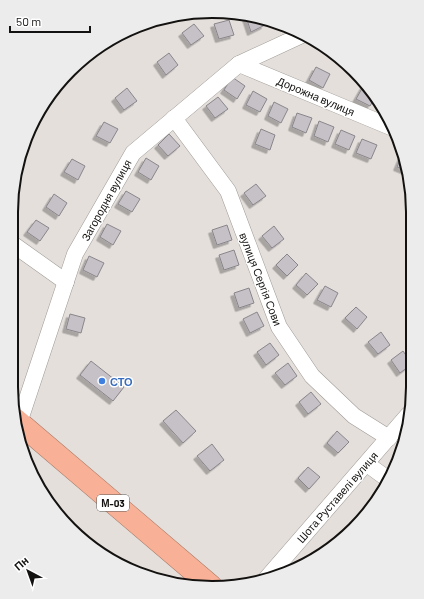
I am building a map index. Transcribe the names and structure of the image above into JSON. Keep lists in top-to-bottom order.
{
  "streets": {
    "highway": ["М-03"],
    "street": [
      "Дорожна вулиця",
      "Загородня вулиця",
      "вулиця Сергія Сови",
      "Шота Руставелі вулиця"
    ]
  },
  "crossings": [
    ["Дорожна вулиця", "Загородня вулиця"],
    ["Загородня вулиця", "вулиця Сергія Сови"],
    ["вулиця Сергія Сови", "Шота Руставелі вулиця"]
  ],
  "places": ["СТО"],
  "scale_bar": "50 m",
  "north": "top left"
}
